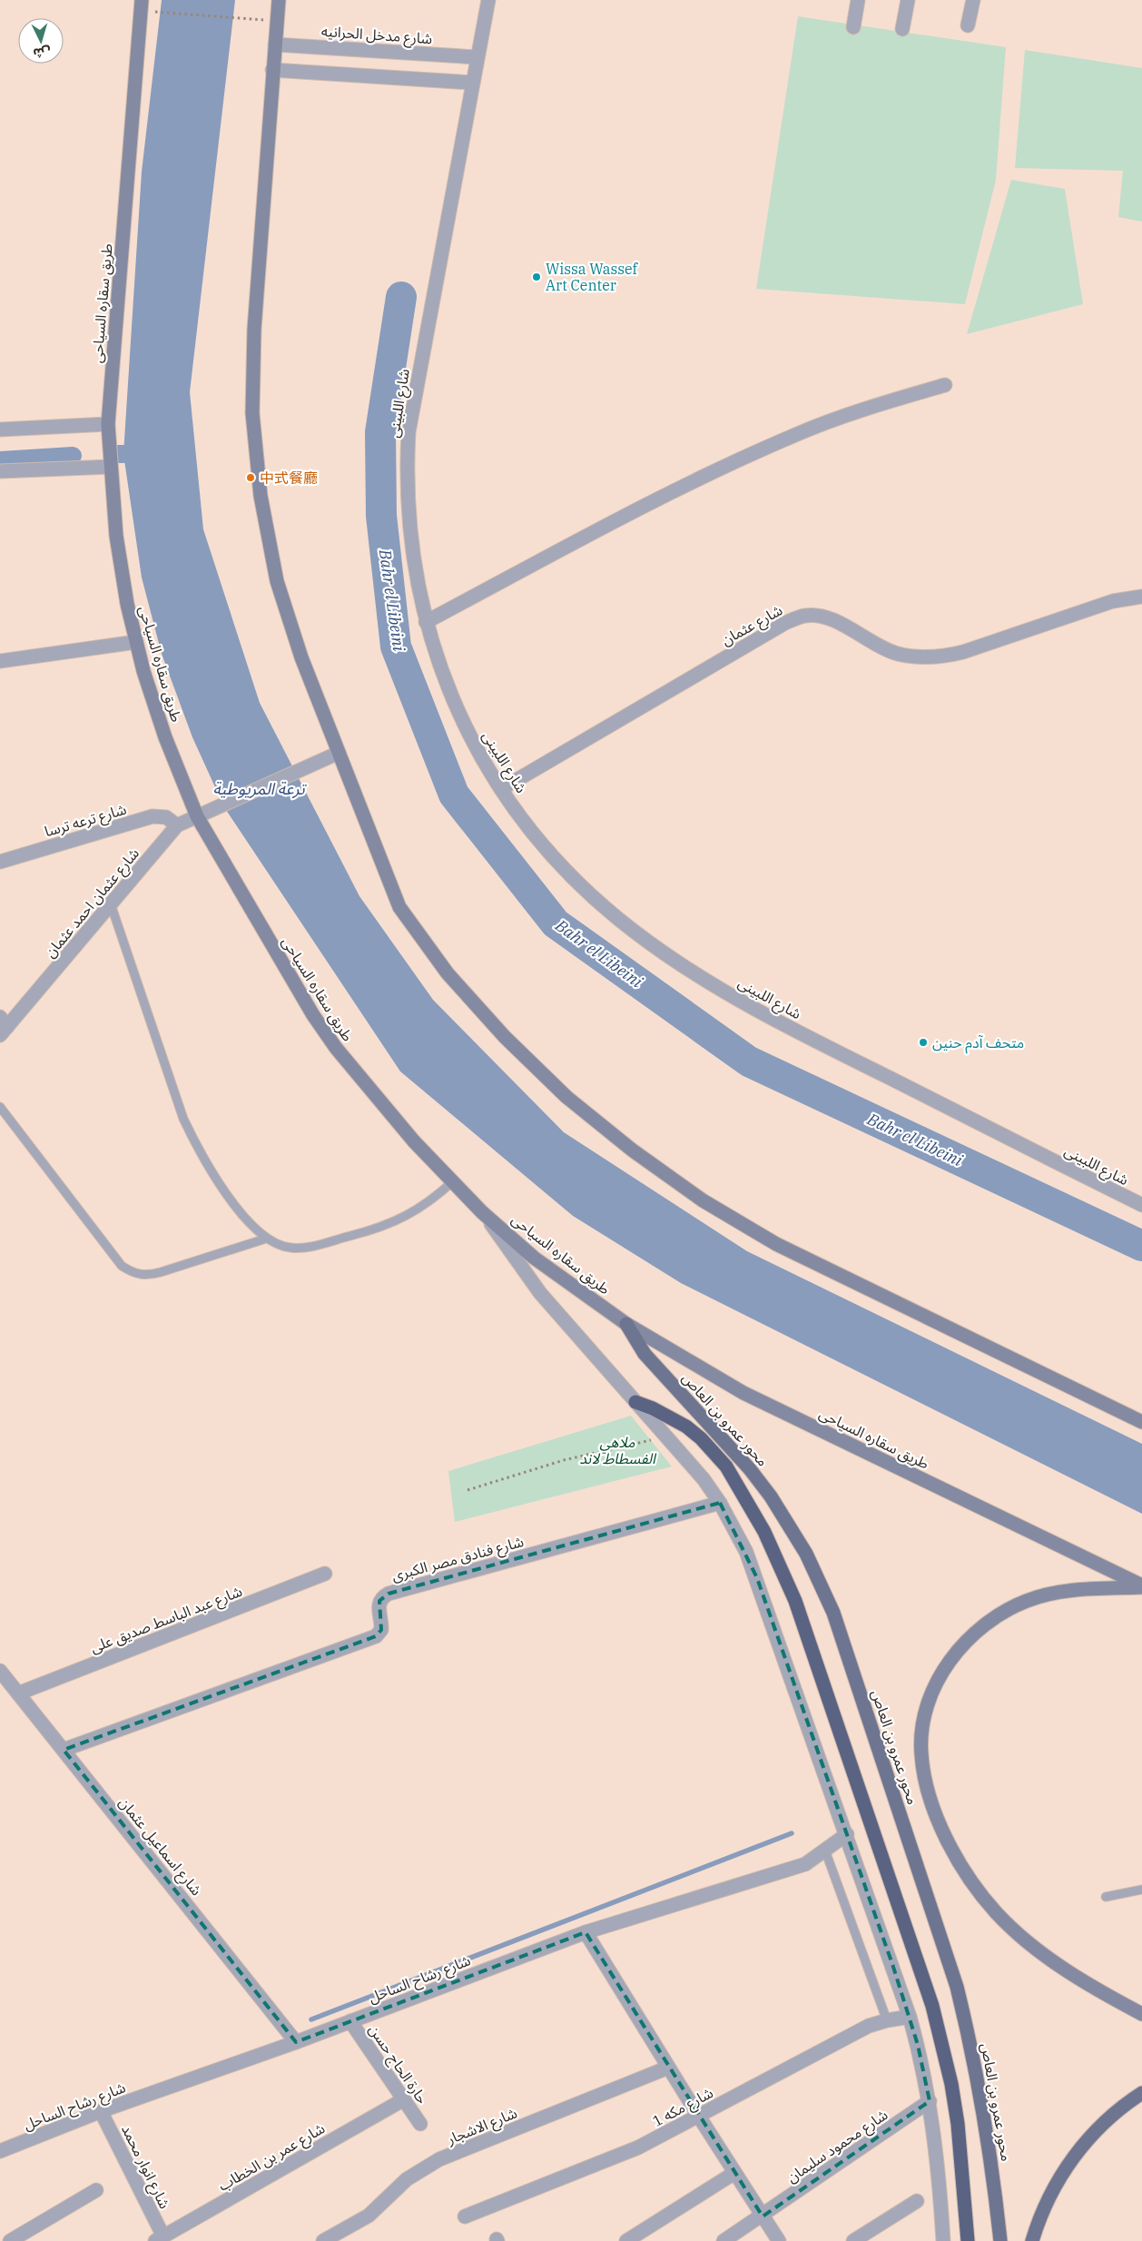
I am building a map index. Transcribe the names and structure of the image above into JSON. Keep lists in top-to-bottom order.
{
  "streets": {
    "main road": ["طريق سقاره السياحى", "محور عمرو بن العاص"],
    "street": [
      "شارع مدخل الحرانيه",
      "شارع اللبينى",
      "شارع عثمان",
      "شارع ترعه ترسا",
      "شارع عثمان احمد عثمان",
      "شارع فنادق مصر الكبرى",
      "شارع عبد الباسط صديق على",
      "شارع اسماعيل عثمان",
      "شارع رشاح الساحل",
      "حارة الحاج حسن",
      "شارع مكه 1",
      "شارع الاشجار",
      "شارع محمود سليمان",
      "شارع عمر بن الخطاب",
      "شارع انوار محمد"
    ]
  },
  "crossings": [
    ["شارع مدخل الحرانيه", "شارع اللبينى"],
    ["طريق سقاره السياحى", "شارع عثمان احمد عثمان"],
    ["طريق سقاره السياحى", "محور عمرو بن العاص"],
    ["شارع اللبينى", "شارع عثمان"],
    ["شارع ترعه ترسا", "شارع عثمان احمد عثمان"],
    ["شارع فنادق مصر الكبرى", "شارع اسماعيل عثمان"],
    ["شارع عبد الباسط صديق على", "شارع اسماعيل عثمان"],
    ["شارع اسماعيل عثمان", "شارع رشاح الساحل"],
    ["شارع رشاح الساحل", "حارة الحاج حسن"],
    ["شارع رشاح الساحل", "شارع انوار محمد"],
    ["حارة الحاج حسن", "شارع عمر بن الخطاب"],
    ["شارع عمر بن الخطاب", "شارع انوار محمد"]
  ],
  "water": ["Bahr el Libeini", "ترعة المريوطية"],
  "parks": ["ملاهي الفسطاط لاند"],
  "places": ["Wissa Wassef Art Center", "中式餐廳", "متحف آدم حنين"],
  "north": "bottom"
}
